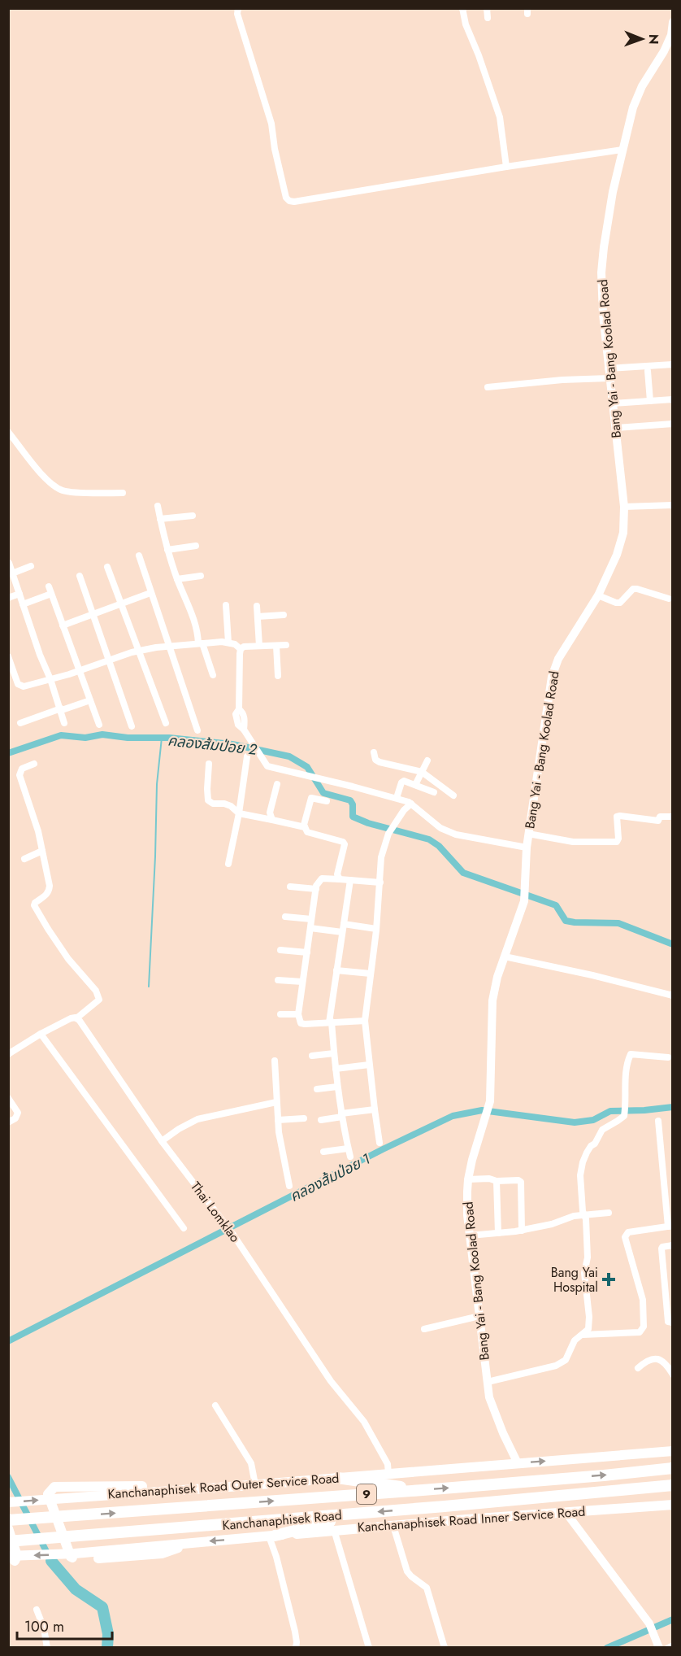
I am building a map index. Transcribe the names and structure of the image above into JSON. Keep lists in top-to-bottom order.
{
  "streets": {
    "highway": ["9", "Kanchanaphisek Road"],
    "main road": ["Kanchanaphisek Road Outer Service Road", "Kanchanaphisek Road Inner Service Road"],
    "street": ["Bang Yai - Bang Koolad Road", "Thai Lomklao"]
  },
  "crossings": [
    ["Bang Yai - Bang Koolad Road", "Kanchanaphisek Road Outer Service Road"],
    ["Thai Lomklao", "Kanchanaphisek Road Outer Service Road"]
  ],
  "one_way": ["Kanchanaphisek Road Outer Service Road", "Kanchanaphisek Road Inner Service Road"],
  "water": ["คลองส้มป่อย 2", "คลองส้มป่อย 1"],
  "places": {
    "health": ["Bang Yai Hospital"]
  },
  "scale_bar": "100 m",
  "north": "right"
}
